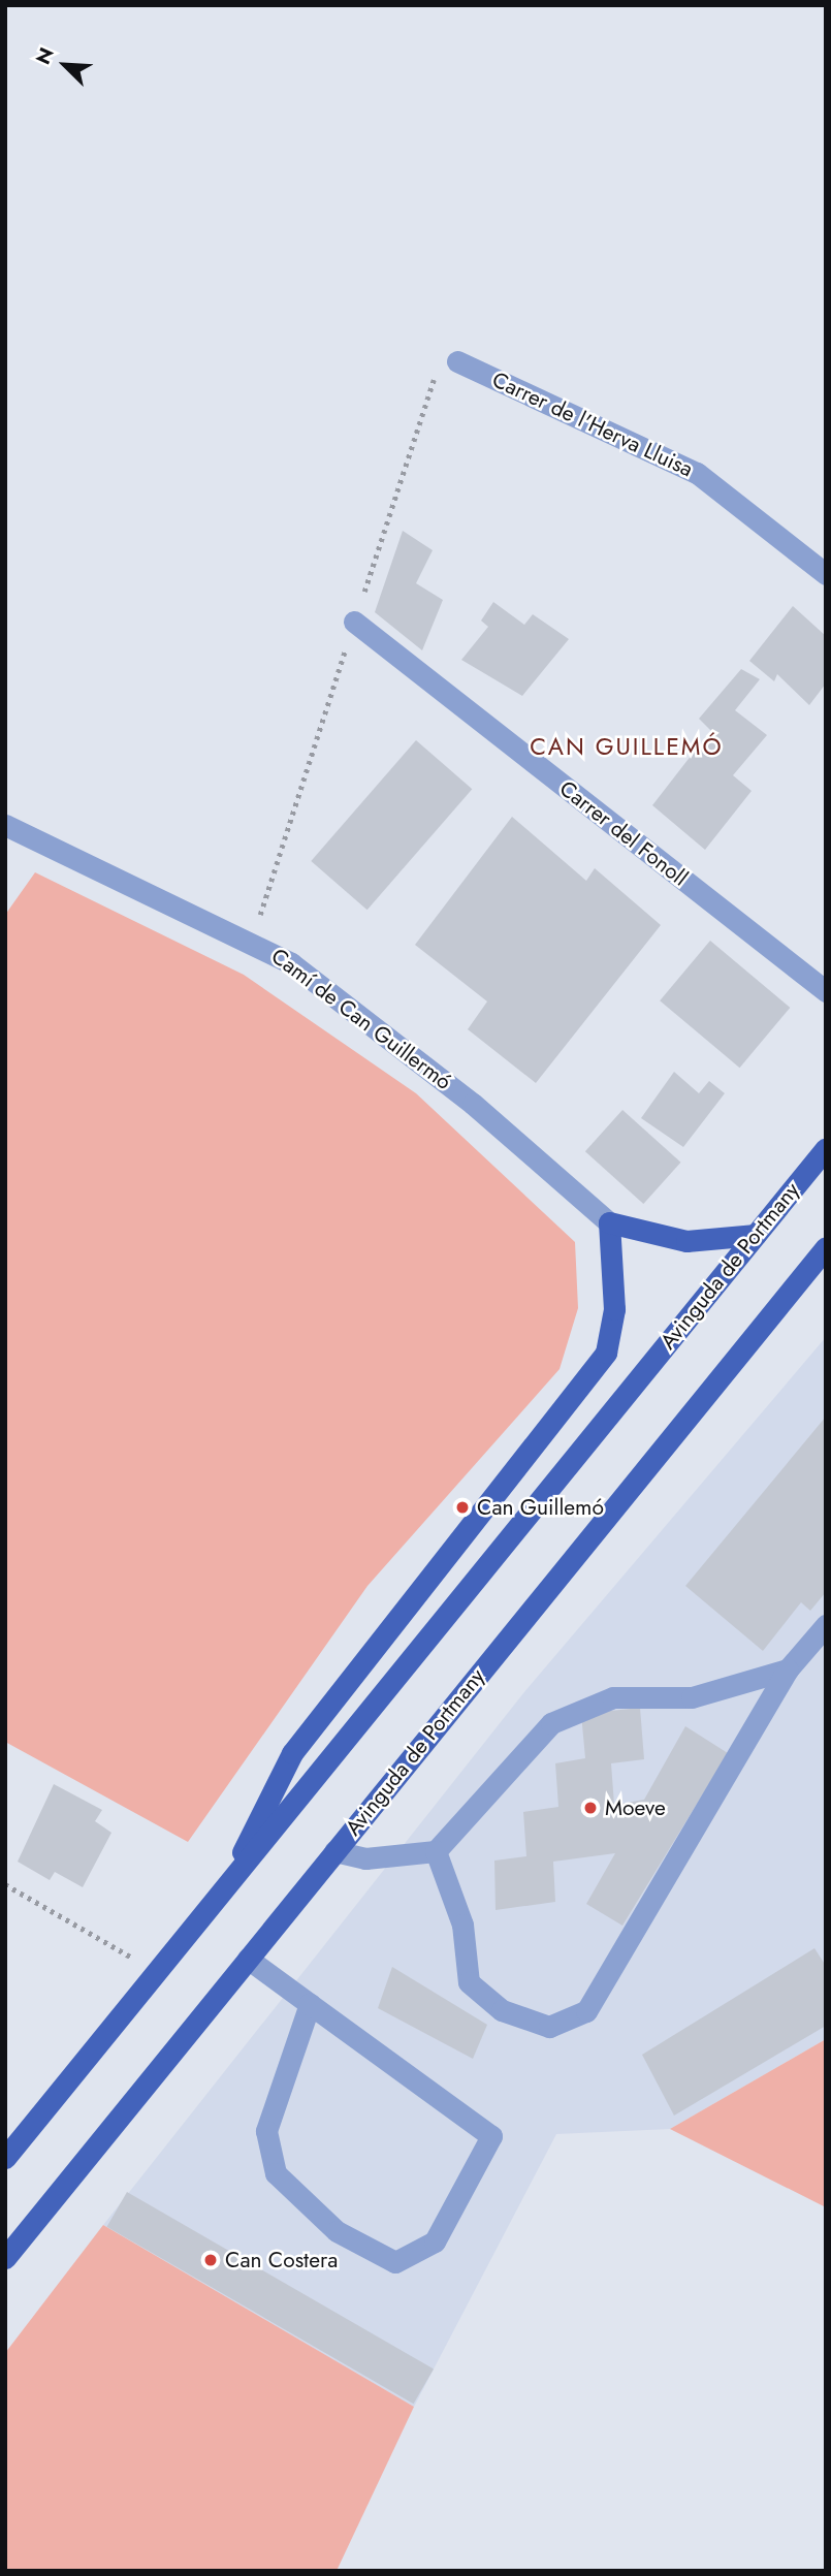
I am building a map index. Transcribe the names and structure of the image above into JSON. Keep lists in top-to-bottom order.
{
  "streets": {
    "main road": ["Avinguda de Portmany"],
    "street": ["Carrer de l'Herva Lluisa", "Carrer del Fonoll", "Camí de Can Guillermó"]
  },
  "districts": ["CAN GUILLEMÓ"],
  "places": ["Can Guillemó", "Moeve", "Can Costera"],
  "north": "top left"
}
